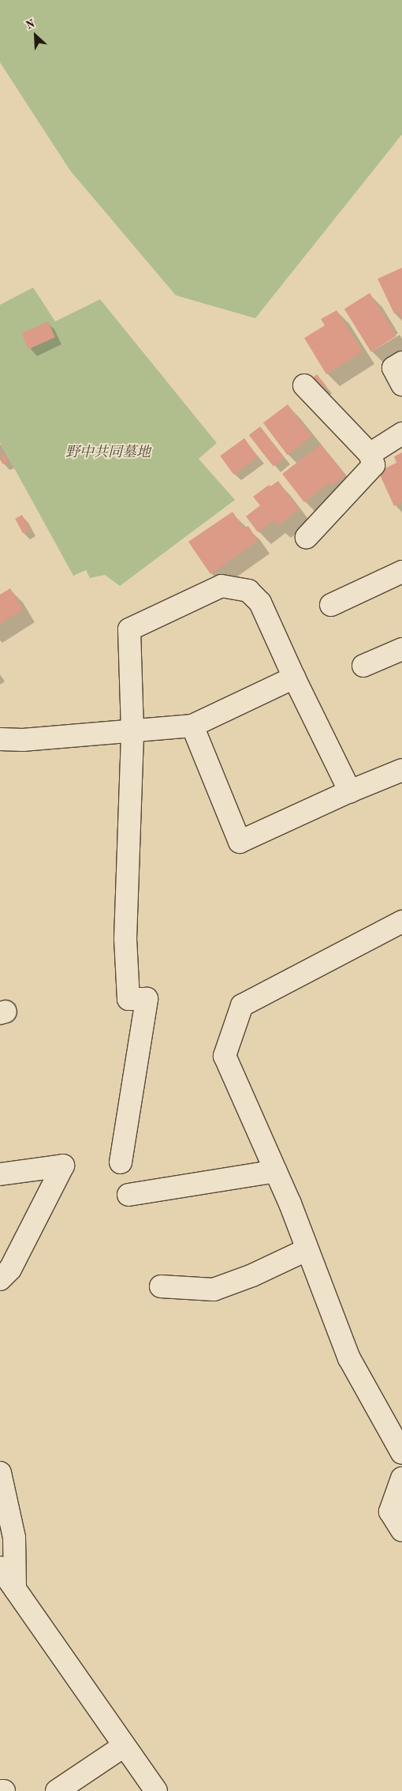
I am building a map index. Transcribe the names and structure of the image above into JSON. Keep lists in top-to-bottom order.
{
  "parks": ["野中共同墓地"],
  "north": "top left"
}
